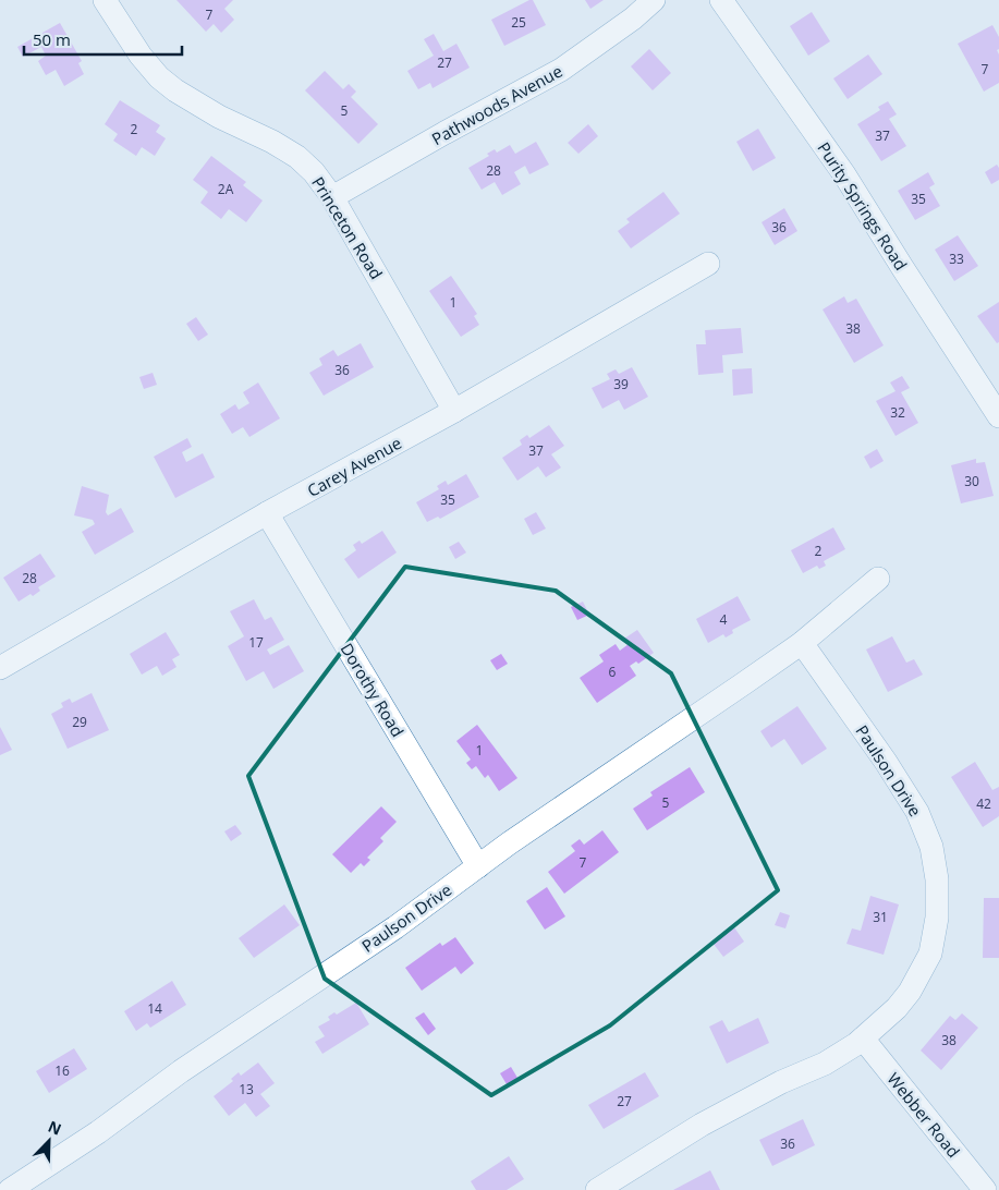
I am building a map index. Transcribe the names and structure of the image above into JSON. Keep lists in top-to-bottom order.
{
  "streets": {
    "street": [
      "Pathwoods Avenue",
      "Purity Springs Road",
      "Princeton Road",
      "Carey Avenue",
      "Dorothy Road",
      "Paulson Drive",
      "Webber Road"
    ]
  },
  "crossings": [
    ["Pathwoods Avenue", "Princeton Road"],
    ["Princeton Road", "Carey Avenue"],
    ["Carey Avenue", "Dorothy Road"],
    ["Dorothy Road", "Paulson Drive"],
    ["Paulson Drive", "Webber Road"]
  ],
  "house_numbers": [
    "7",
    "25",
    "27",
    "7",
    "5",
    "2",
    "37",
    "28",
    "2A",
    "35",
    "36",
    "33",
    "1",
    "38",
    "36",
    "39",
    "32",
    "37",
    "30",
    "35",
    "2",
    "28",
    "4",
    "17",
    "6",
    "29",
    "1",
    "5",
    "42",
    "7",
    "31",
    "14",
    "38",
    "16",
    "13",
    "27",
    "36"
  ],
  "scale_bar": "50 m",
  "north": "top right"
}
